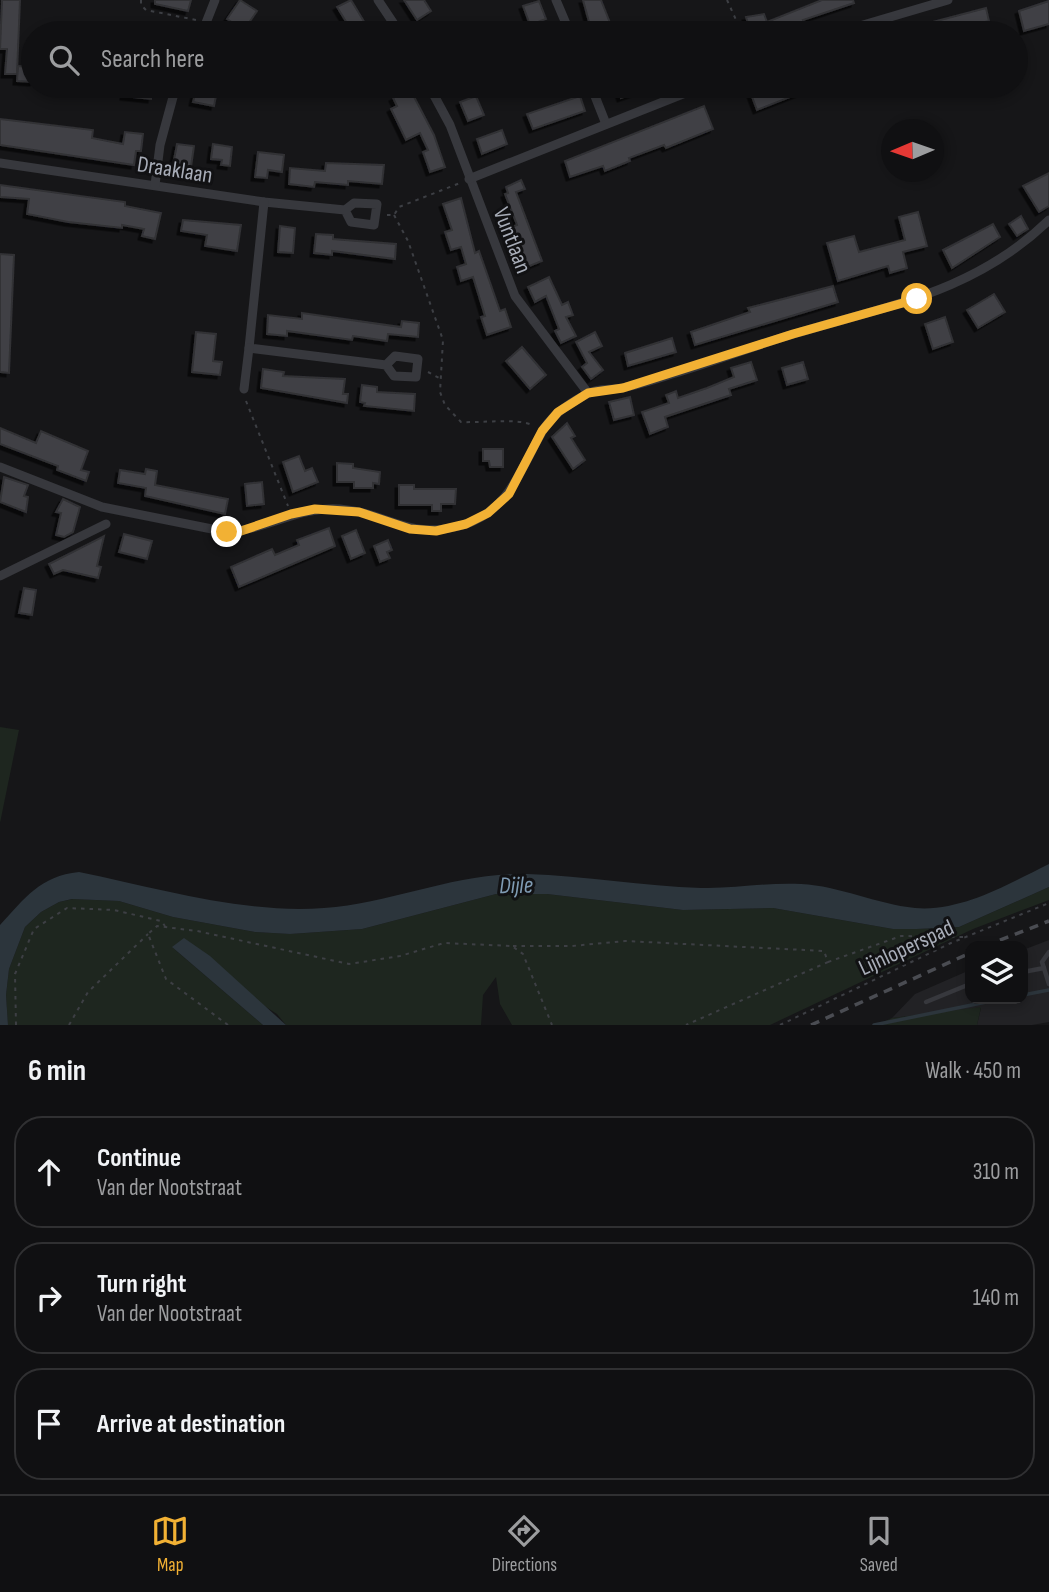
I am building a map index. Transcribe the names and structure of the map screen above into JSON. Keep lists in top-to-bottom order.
{
  "streets": {
    "street": ["Draaklaan", "Vuntlaan"],
    "path": ["Lijnloperspad"]
  },
  "water": ["Dijle"],
  "north": "left",
  "page": {
    "search": "Search here",
    "heading": ["6 min", "Walk · 450 m"],
    "list": [
      ["Continue", "Van der Nootstraat", "310 m"],
      ["Turn right", "Van der Nootstraat", "140 m"],
      "Arrive at destination"
    ],
    "nav": ["Map", "Directions", "Saved"]
  }
}
